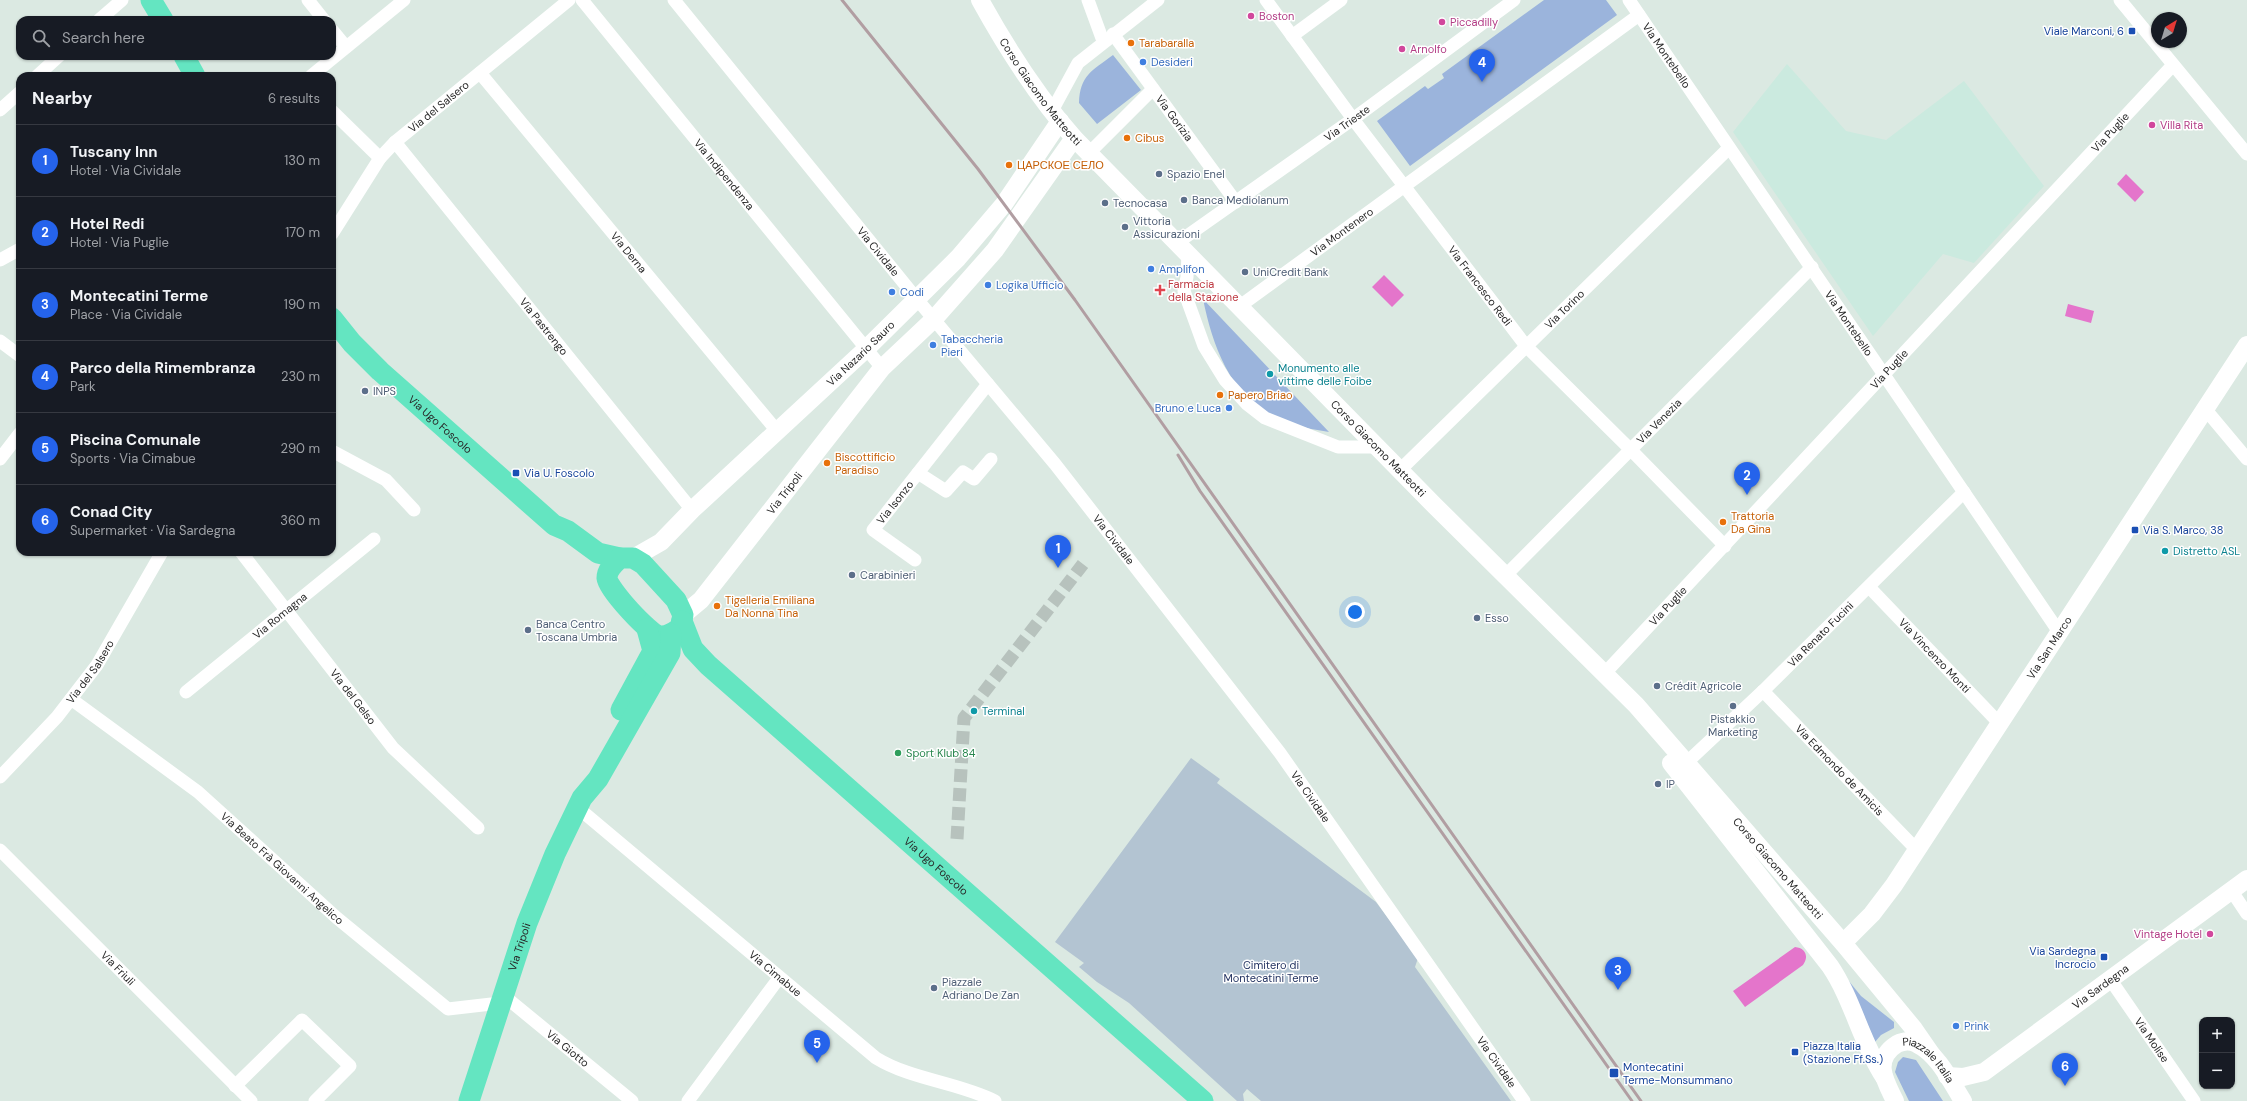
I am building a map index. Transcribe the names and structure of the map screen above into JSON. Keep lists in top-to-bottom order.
{
  "streets": {
    "main road": [
      "Corso Giacomo Matteotti",
      "Via Nazario Sauro",
      "Via Ugo Foscolo",
      "Via Tripoli",
      "Via San Marco",
      "Via Sardegna",
      "Piazzale Italia"
    ],
    "street": [
      "Via Montebello",
      "Via del Salsero",
      "Via Gorizia",
      "Via Trieste",
      "Via Puglie",
      "Via Indipendenza",
      "Via Montenero",
      "Via Cividale",
      "Via Derna",
      "Via Francesco Redi",
      "Via Torino",
      "Via Pastrengo",
      "Via Venezia",
      "Via Isonzo",
      "Via Romagna",
      "Via Renato Fucini",
      "Via Vincenzo Monti",
      "Via del Gelso",
      "Via Edmondo de Amicis",
      "Via Beato Frà Giovanni Angelico",
      "Via Friuli",
      "Via Cimabue",
      "Via Molise",
      "Via Giotto"
    ]
  },
  "crossings": [
    ["Via Montebello", "Via Puglie"],
    ["Via Montebello", "Via Montenero"],
    ["Via Montebello", "Via Torino"],
    ["Via Montebello", "Via Venezia"],
    ["Via Montebello", "Via Renato Fucini"],
    ["Via Montebello", "Via San Marco"],
    ["Corso Giacomo Matteotti", "Via Trieste"],
    ["Corso Giacomo Matteotti", "Via Puglie"],
    ["Corso Giacomo Matteotti", "Via Montenero"],
    ["Corso Giacomo Matteotti", "Via Torino"],
    ["Corso Giacomo Matteotti", "Via Nazario Sauro"],
    ["Corso Giacomo Matteotti", "Via Venezia"],
    ["Corso Giacomo Matteotti", "Via Renato Fucini"],
    ["Corso Giacomo Matteotti", "Via San Marco"],
    ["Corso Giacomo Matteotti", "Piazzale Italia"],
    ["Via del Salsero", "Via Derna"],
    ["Via del Salsero", "Via Pastrengo"],
    ["Via del Salsero", "Via Beato Frà Giovanni Angelico"],
    ["Via Gorizia", "Via Trieste"],
    ["Via Trieste", "Via Francesco Redi"],
    ["Via Puglie", "Via Francesco Redi"],
    ["Via Indipendenza", "Via Nazario Sauro"],
    ["Via Indipendenza", "Via Tripoli"],
    ["Via Montenero", "Via Francesco Redi"],
    ["Via Cividale", "Via Nazario Sauro"],
    ["Via Cividale", "Via Isonzo"],
    ["Via Derna", "Via Nazario Sauro"],
    ["Via Francesco Redi", "Via Torino"],
    ["Via Francesco Redi", "Via Venezia"],
    ["Via Pastrengo", "Via Nazario Sauro"],
    ["Via Nazario Sauro", "Via Ugo Foscolo"],
    ["Via Ugo Foscolo", "Via Tripoli"],
    ["Via Tripoli", "Via Beato Frà Giovanni Angelico"],
    ["Via Tripoli", "Via Cimabue"],
    ["Via Tripoli", "Via Giotto"],
    ["Via Romagna", "Via del Gelso"],
    ["Via Renato Fucini", "Via Vincenzo Monti"],
    ["Via Renato Fucini", "Via Edmondo de Amicis"],
    ["Via San Marco", "Via Vincenzo Monti"],
    ["Via San Marco", "Via Edmondo de Amicis"],
    ["Via Beato Frà Giovanni Angelico", "Via Giotto"],
    ["Via Sardegna", "Via Molise"],
    ["Via Sardegna", "Piazzale Italia"]
  ],
  "parks": ["Cimitero di Montecatini Terme"],
  "places": {
    "other": [
      "Boston",
      "Piccadilly",
      "Tarabaralla",
      "Arnolfo",
      "Desideri",
      "Villa Rita",
      "Cibus",
      "ЦАРСКОЕ СЕЛО",
      "Spazio Enel",
      "Banca Mediolanum",
      "Tecnocasa",
      "Vittoria Assicurazioni",
      "Amplifon",
      "UniCredit Bank",
      "Logika Ufficio",
      "Codi",
      "Tabaccheria Pieri",
      "Monumento alle vittime delle Foibe",
      "INPS",
      "Papero Briao",
      "Bruno e Luca",
      "Biscottificio Paradiso",
      "Trattoria Da Gina",
      "Distretto ASL",
      "Carabinieri",
      "Tigelleria Emiliana Da Nonna Tina",
      "Esso",
      "Banca Centro Toscana Umbria",
      "Crédit Agricole",
      "Pistakkio Marketing",
      "Terminal",
      "Sport Klub 84",
      "IP",
      "Vintage Hotel",
      "Piazzale Adriano De Zan",
      "Prink"
    ],
    "transit": [
      "Viale Marconi, 6",
      "Via U. Foscolo",
      "Via S. Marco, 38",
      "Via Sardegna Incrocio",
      "Piazza Italia (Stazione Ff.Ss.)",
      "Montecatini Terme-Monsummano"
    ],
    "health": ["Farmacia della Stazione"]
  },
  "north": "top right",
  "page": {
    "search": "Search here",
    "pins": [
      "4",
      "2",
      "1",
      "3",
      "5",
      "6"
    ],
    "heading": ["Nearby", "6 results"],
    "list": [
      {
        "mark": "1",
        "name": "Tuscany Inn",
        "note": "Hotel · Via Cividale",
        "value": "130 m"
      },
      {
        "mark": "2",
        "name": "Hotel Redi",
        "note": "Hotel · Via Puglie",
        "value": "170 m"
      },
      {
        "mark": "3",
        "name": "Montecatini Terme",
        "note": "Place · Via Cividale",
        "value": "190 m"
      },
      {
        "mark": "4",
        "name": "Parco della Rimembranza",
        "note": "Park",
        "value": "230 m"
      },
      {
        "mark": "5",
        "name": "Piscina Comunale",
        "note": "Sports · Via Cimabue",
        "value": "290 m"
      },
      {
        "mark": "6",
        "name": "Conad City",
        "note": "Supermarket · Via Sardegna",
        "value": "360 m"
      }
    ],
    "map_buttons": ["+", "−"]
  }
}
